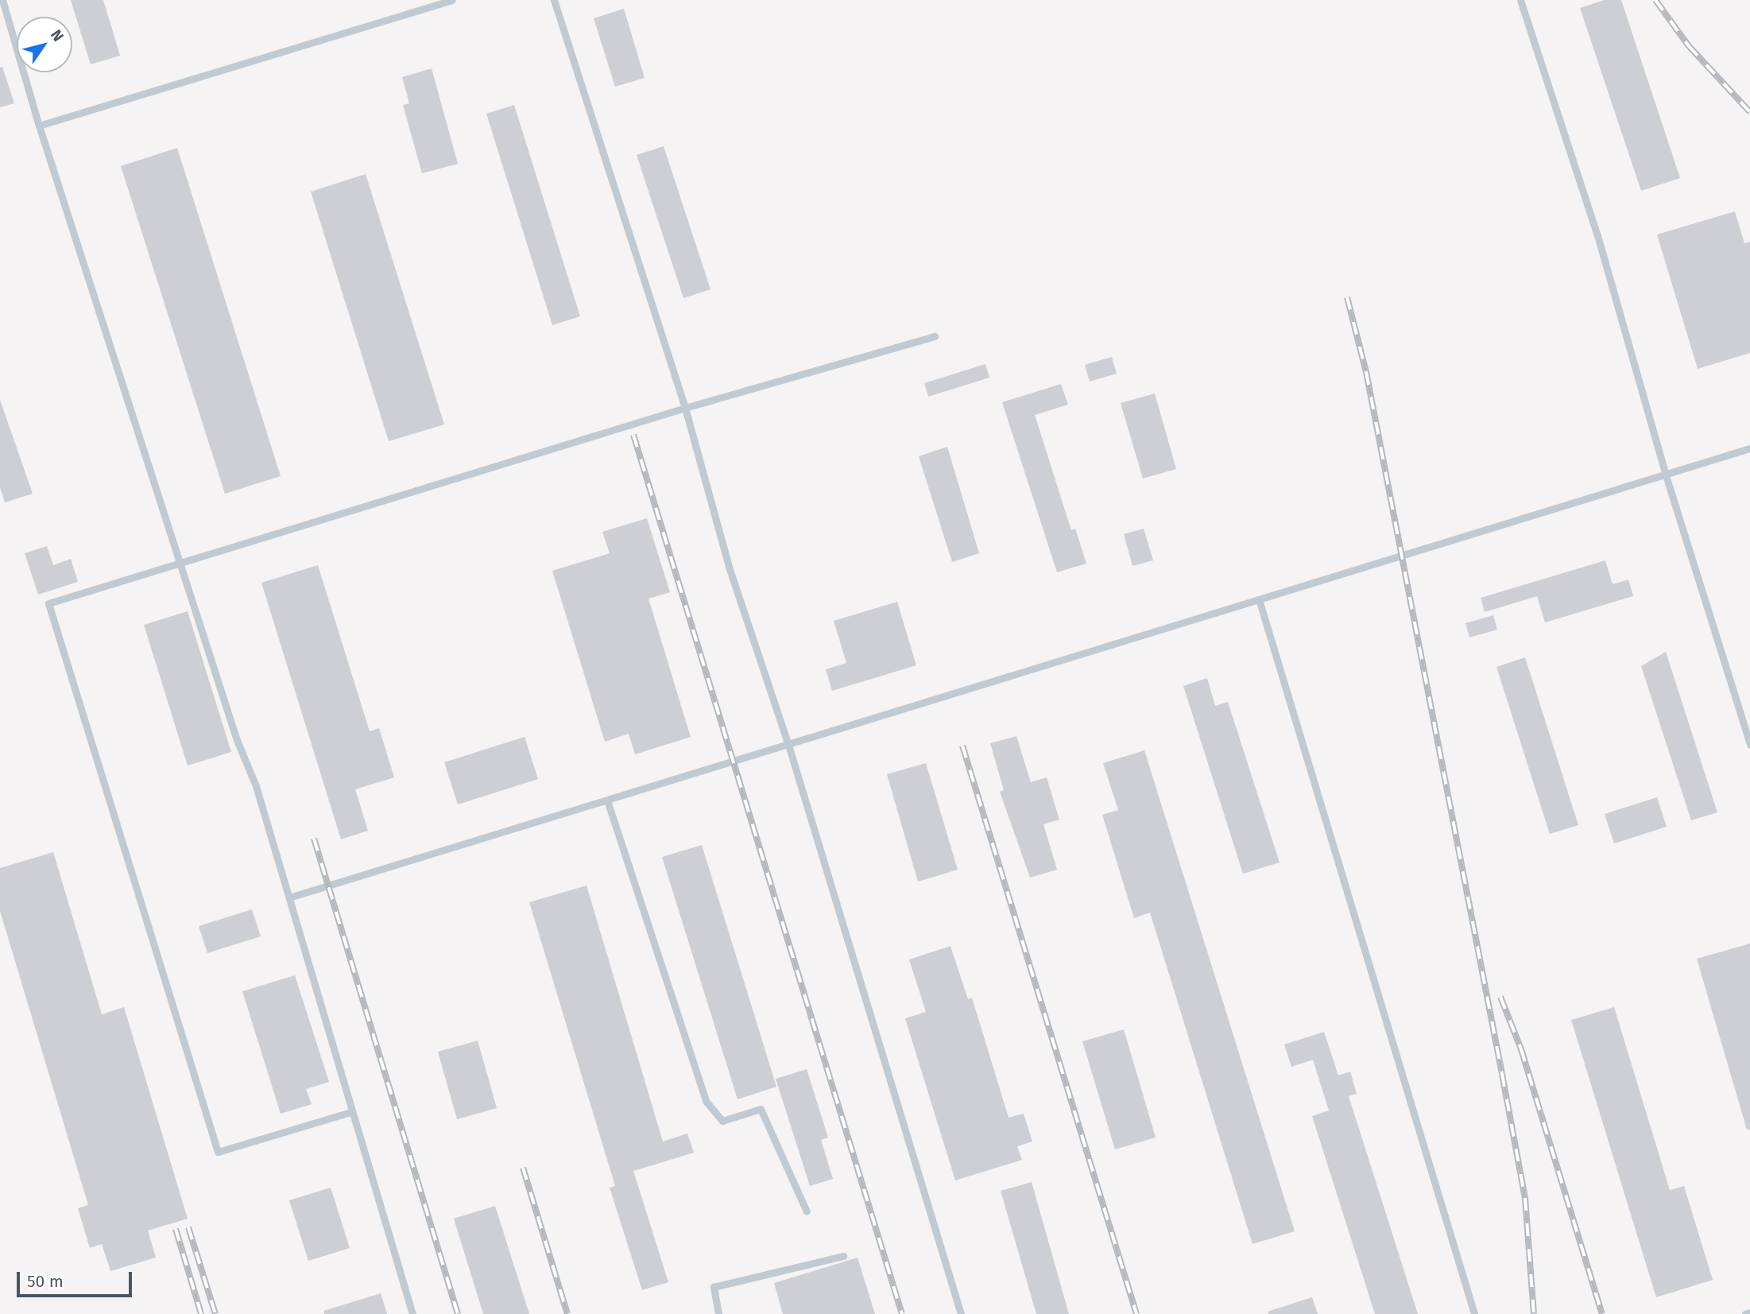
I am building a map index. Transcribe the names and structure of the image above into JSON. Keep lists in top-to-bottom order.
{
  "scale_bar": "50 m",
  "north": "top right"
}
